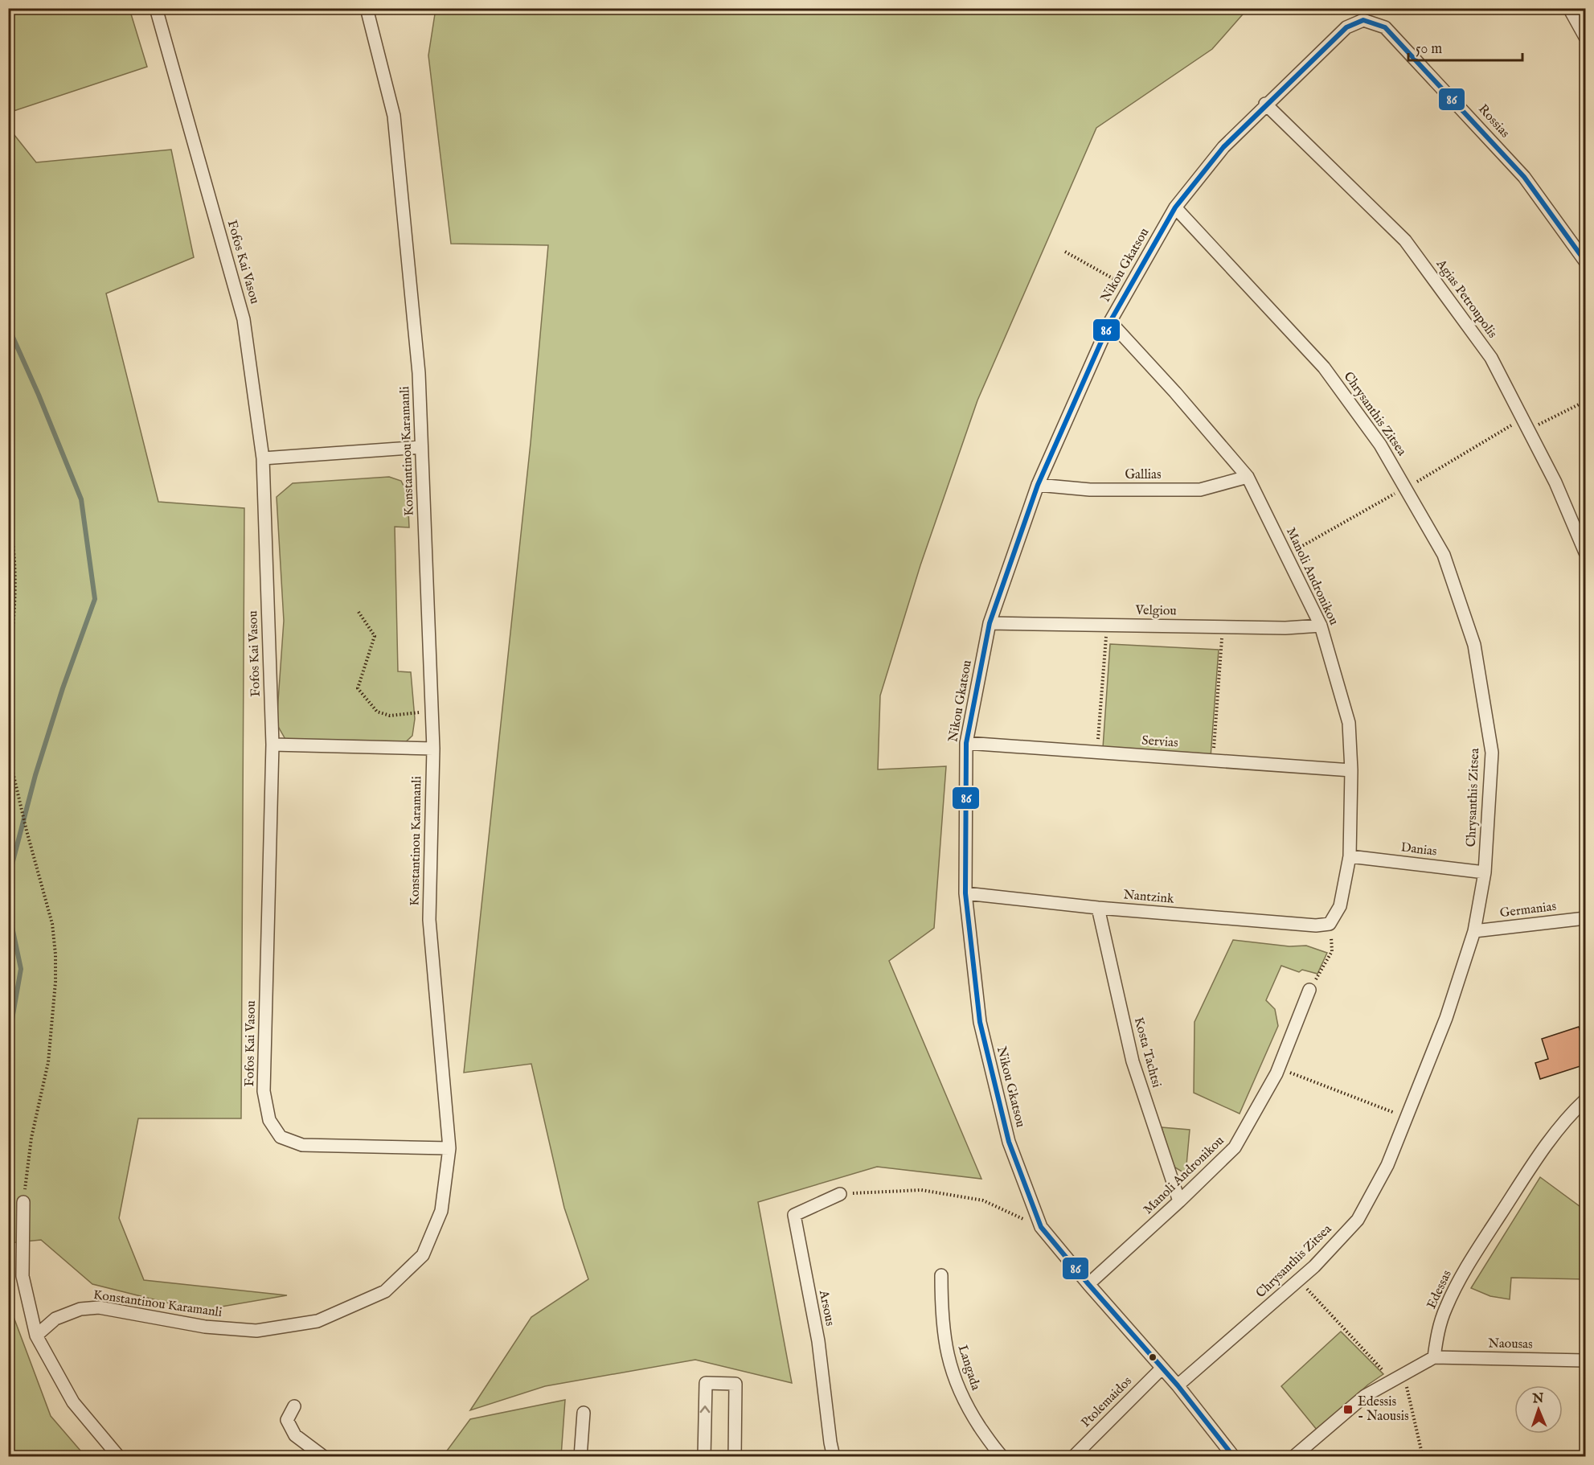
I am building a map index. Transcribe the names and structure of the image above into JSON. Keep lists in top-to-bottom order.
{
  "streets": {
    "street": [
      "Rossias",
      "Fofos Kai Vasou",
      "Nikou Gkatsou",
      "Agias Petroupolis",
      "Chrysanthis Zitsea",
      "Konstantinou Karamanli",
      "Gallias",
      "Manoli Andronikou",
      "Velgiou",
      "Servias",
      "Danias",
      "Nantzink",
      "Germanias",
      "Kosta Tachtsi",
      "Edessas",
      "Arsous",
      "Naousas",
      "Langada",
      "Ptolemaidos"
    ]
  },
  "crossings": [
    ["Rossias", "Nikou Gkatsou"],
    ["Fofos Kai Vasou", "Konstantinou Karamanli"],
    ["Nikou Gkatsou", "Agias Petroupolis"],
    ["Nikou Gkatsou", "Chrysanthis Zitsea"],
    ["Nikou Gkatsou", "Gallias"],
    ["Nikou Gkatsou", "Manoli Andronikou"],
    ["Nikou Gkatsou", "Velgiou"],
    ["Nikou Gkatsou", "Servias"],
    ["Nikou Gkatsou", "Nantzink"],
    ["Nikou Gkatsou", "Ptolemaidos"],
    ["Chrysanthis Zitsea", "Danias"],
    ["Chrysanthis Zitsea", "Germanias"],
    ["Gallias", "Manoli Andronikou"],
    ["Manoli Andronikou", "Velgiou"],
    ["Manoli Andronikou", "Servias"],
    ["Manoli Andronikou", "Danias"],
    ["Manoli Andronikou", "Nantzink"],
    ["Manoli Andronikou", "Kosta Tachtsi"],
    ["Nantzink", "Kosta Tachtsi"],
    ["Edessas", "Naousas"]
  ],
  "places": {
    "transit": ["Edessis - Naousis"]
  },
  "lines": ["transit line 86"],
  "scale_bar": "50 m",
  "north": "top"
}
